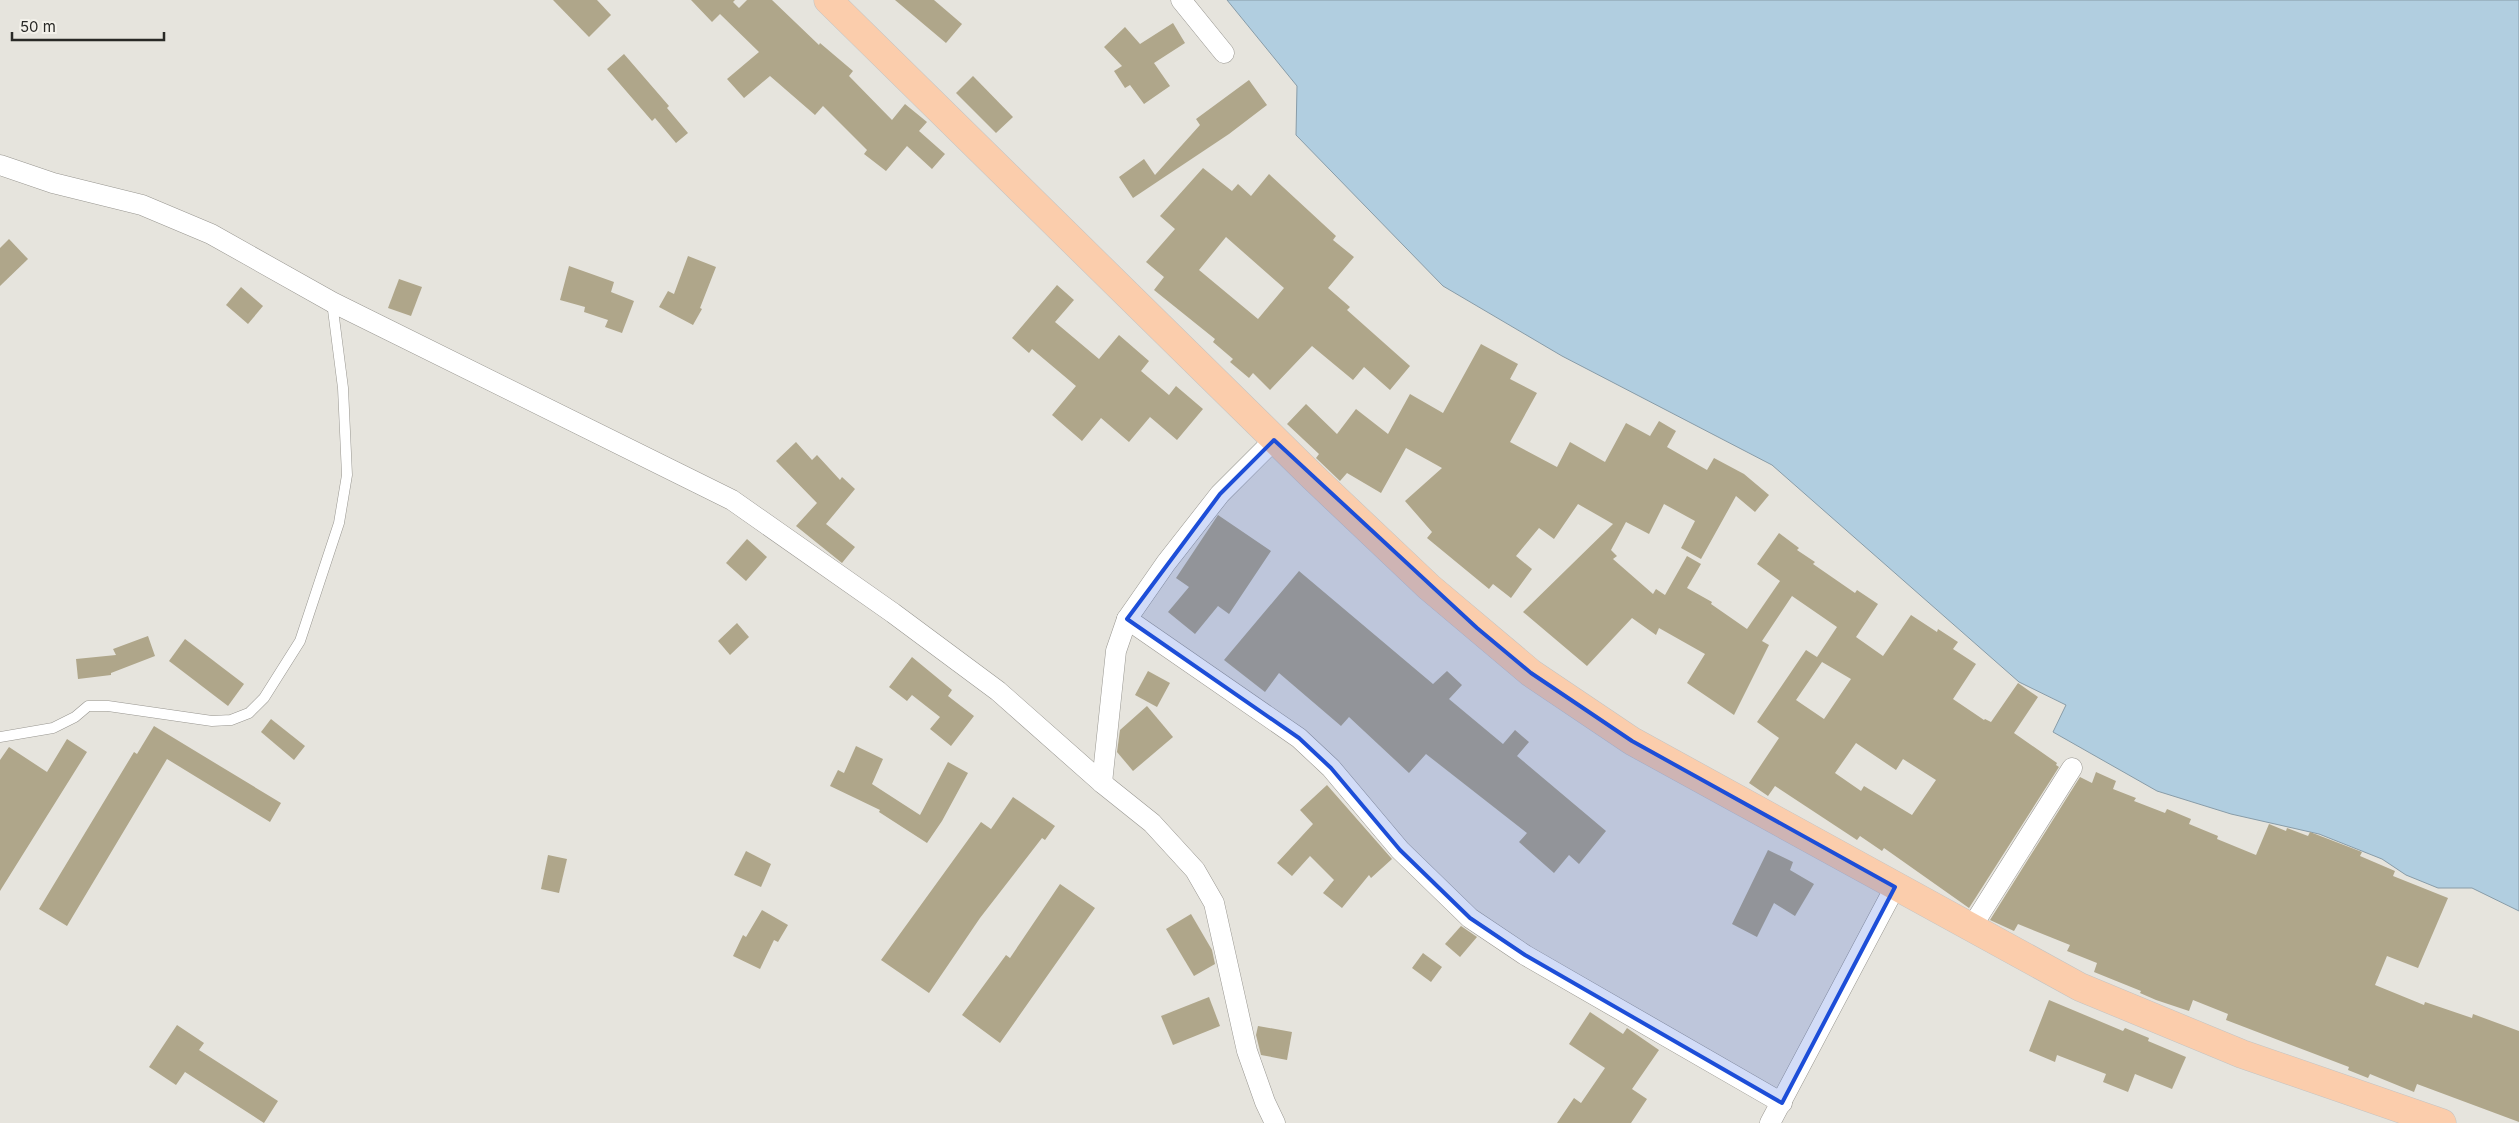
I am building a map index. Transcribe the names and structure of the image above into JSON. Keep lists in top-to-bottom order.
{
  "scale_bar": "50 m"
}
